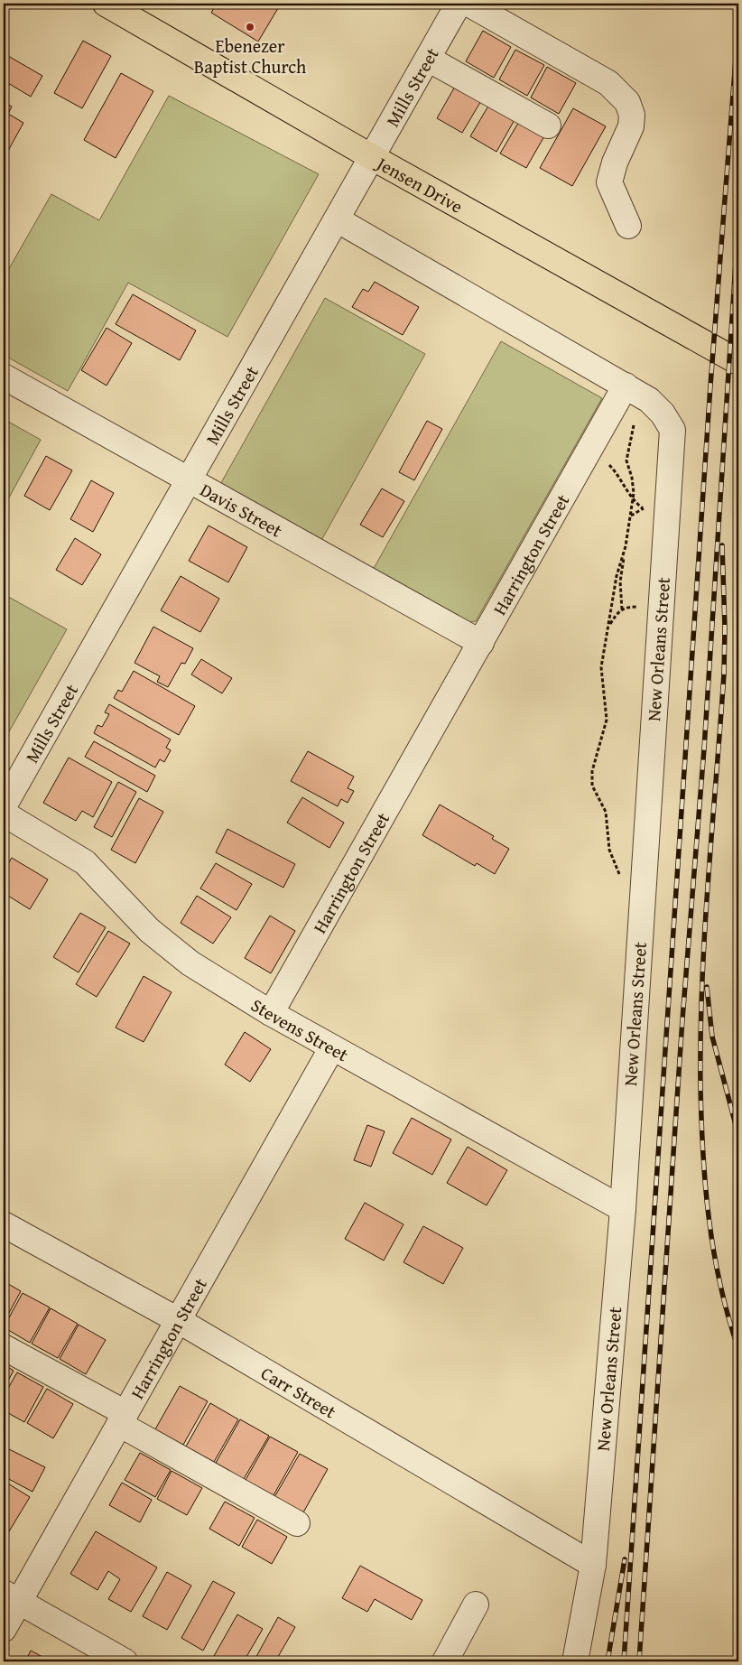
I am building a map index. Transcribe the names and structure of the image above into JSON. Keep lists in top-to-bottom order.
{
  "streets": {
    "main road": ["Jensen Drive"],
    "street": [
      "Mills Street",
      "Davis Street",
      "Harrington Street",
      "New Orleans Street",
      "Stevens Street",
      "Carr Street"
    ]
  },
  "crossings": [
    ["Mills Street", "Jensen Drive"],
    ["Mills Street", "Davis Street"],
    ["Davis Street", "Harrington Street"],
    ["Harrington Street", "New Orleans Street"],
    ["Harrington Street", "Stevens Street"],
    ["Harrington Street", "Carr Street"],
    ["New Orleans Street", "Stevens Street"],
    ["New Orleans Street", "Carr Street"]
  ],
  "places": ["Ebenezer Baptist Church"]
}
